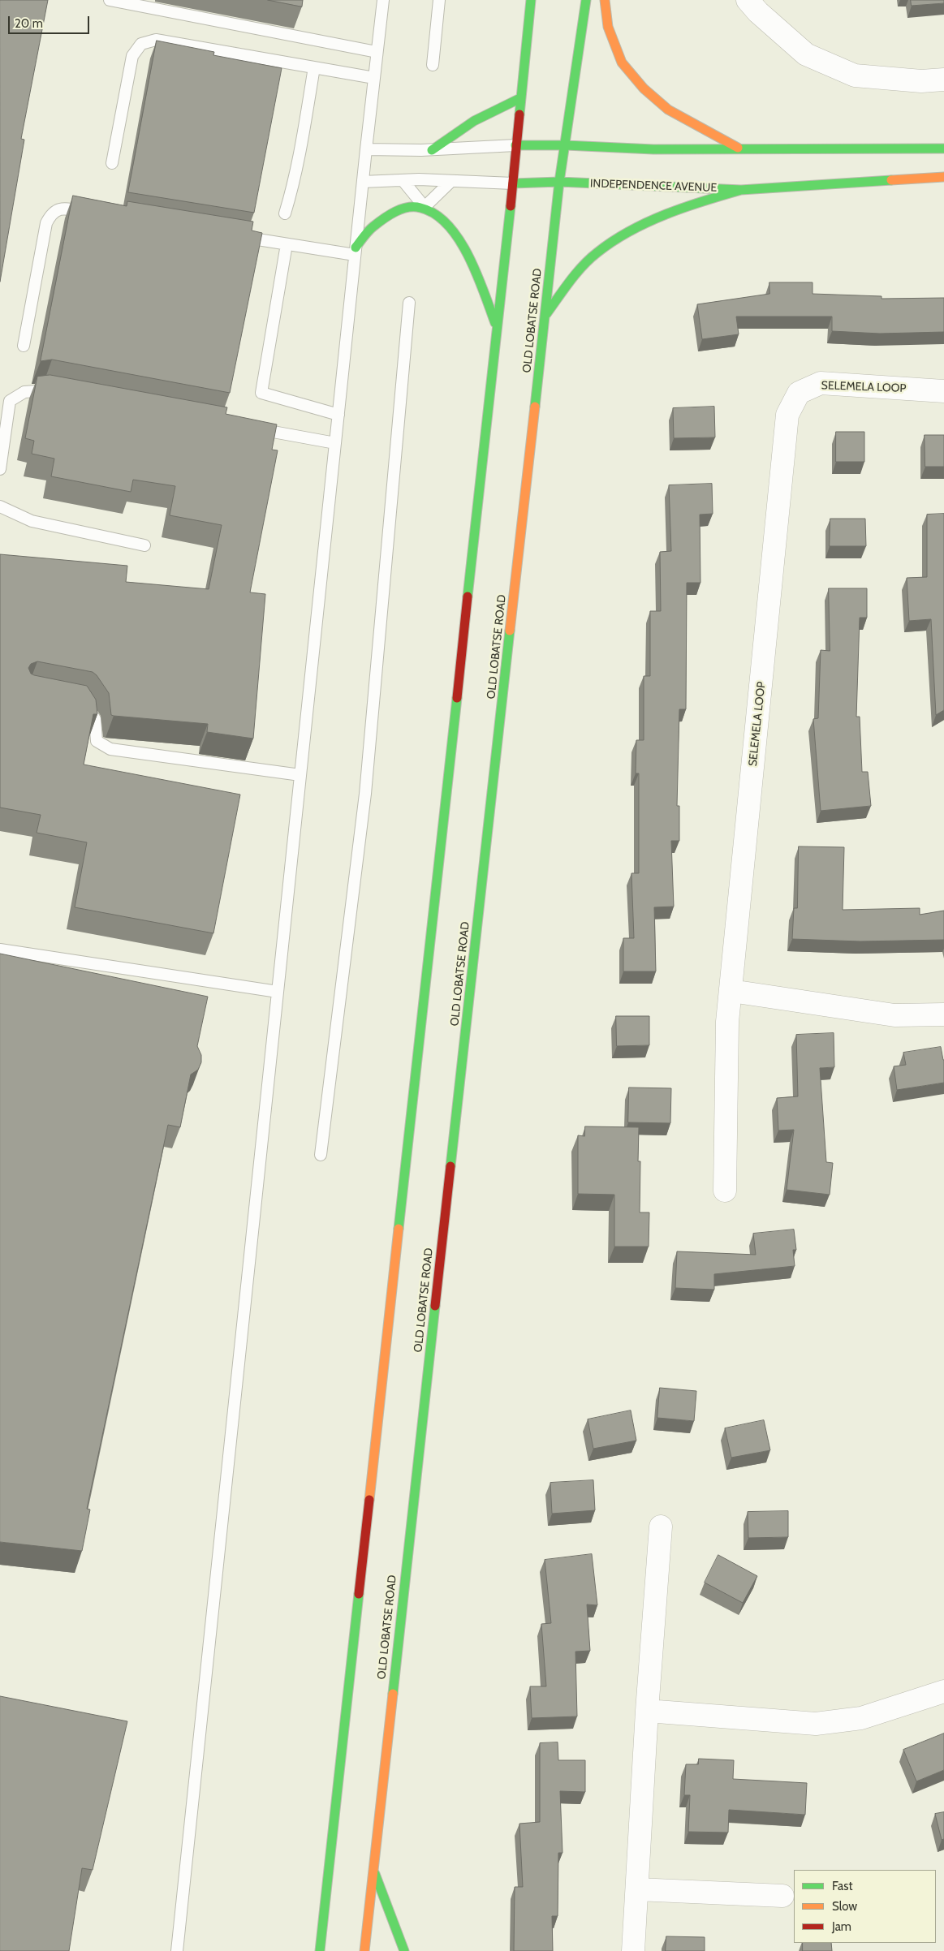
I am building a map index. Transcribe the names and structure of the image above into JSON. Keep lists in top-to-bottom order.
{
  "streets": {
    "main road": ["INDEPENDENCE AVENUE", "OLD LOBATSE ROAD"],
    "street": ["SELEMELA LOOP"]
  },
  "crossings": [
    ["INDEPENDENCE AVENUE", "OLD LOBATSE ROAD"]
  ],
  "legend": ["Fast", "Slow", "Jam"],
  "scale_bar": "20 m"
}
